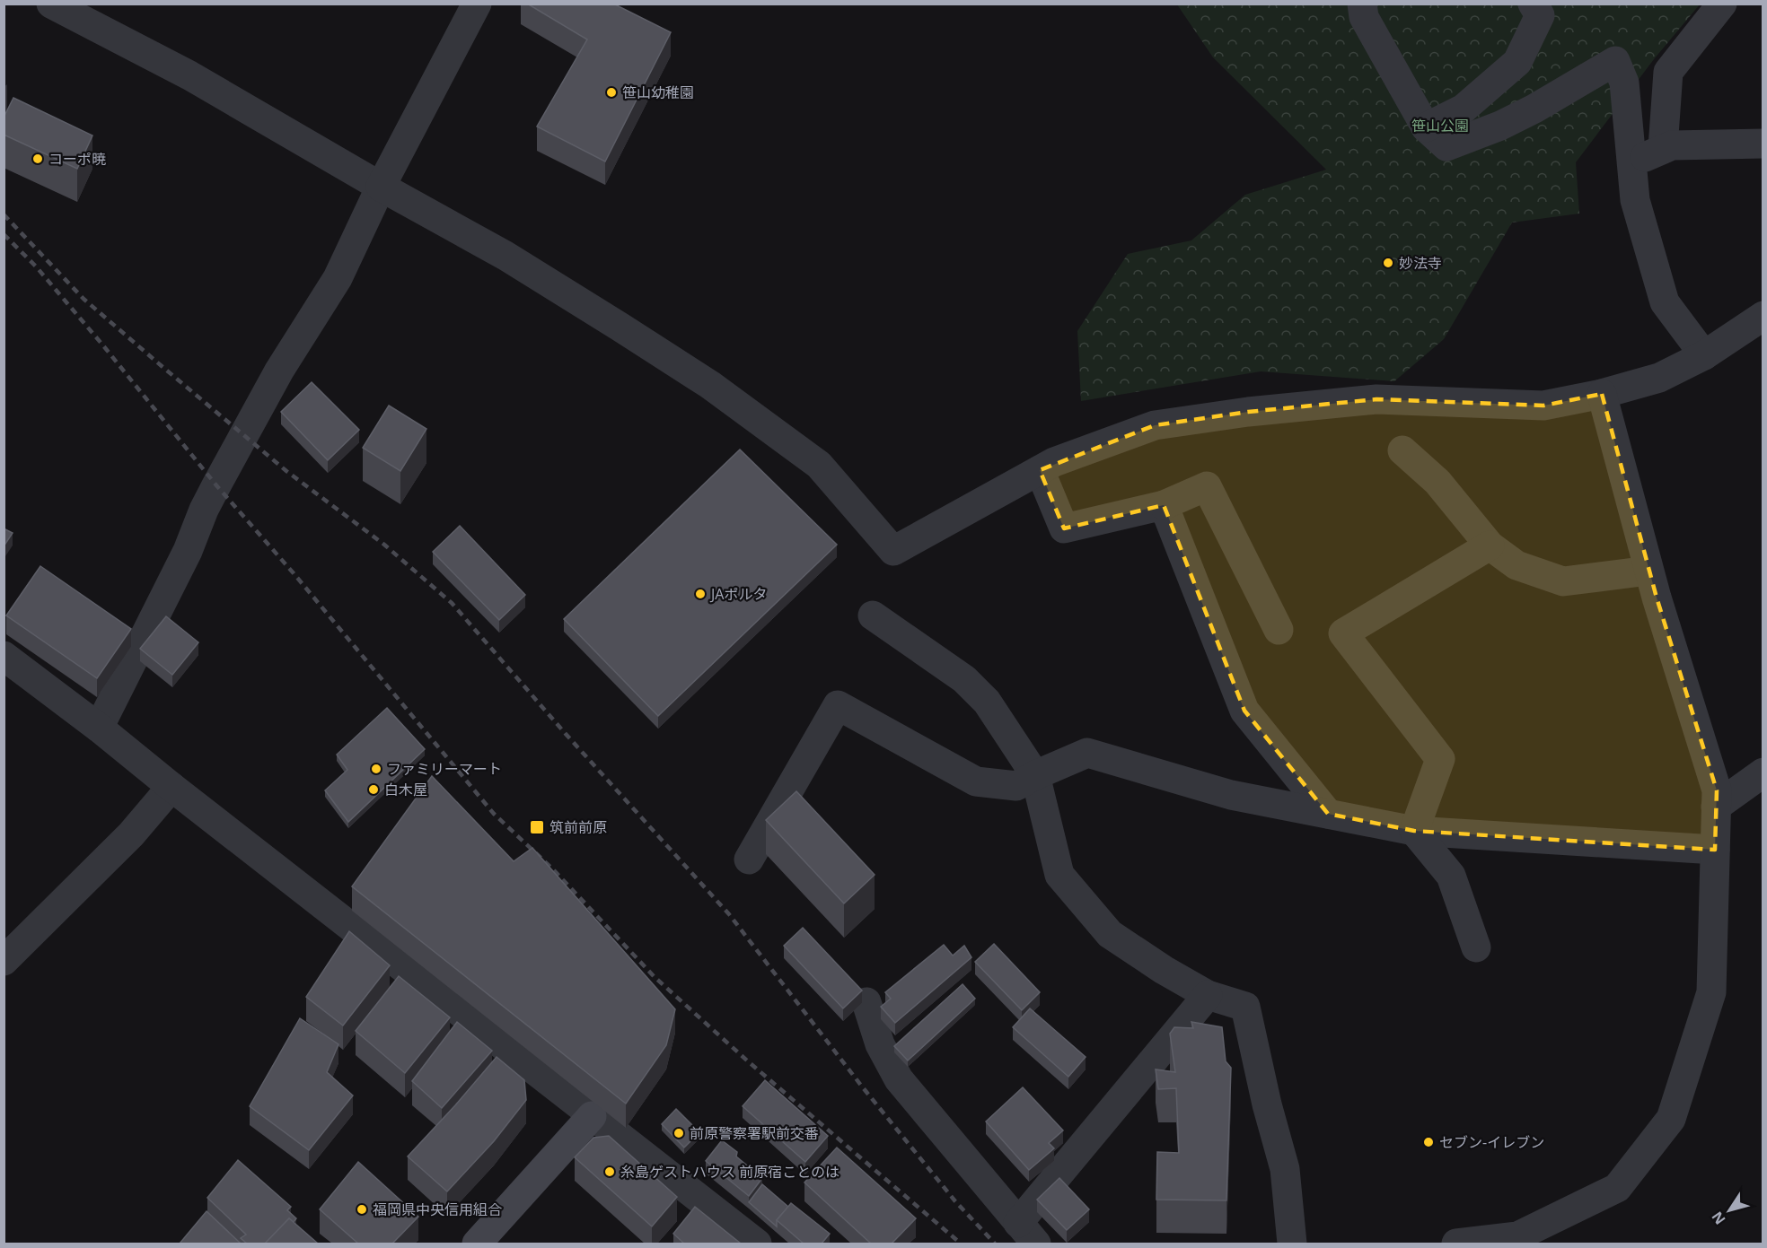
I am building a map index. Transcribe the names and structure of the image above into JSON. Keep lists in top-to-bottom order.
{
  "parks": ["笹山公園"],
  "places": {
    "other": [
      "笹山幼稚園",
      "コーポ暁",
      "妙法寺",
      "JAポルタ",
      "ファミリーマート",
      "白木屋",
      "前原警察署駅前交番",
      "セブン-イレブン",
      "糸島ゲストハウス 前原宿ことのは",
      "福岡県中央信用組合"
    ],
    "transit": ["筑前前原"]
  },
  "north": "bottom left"
}
